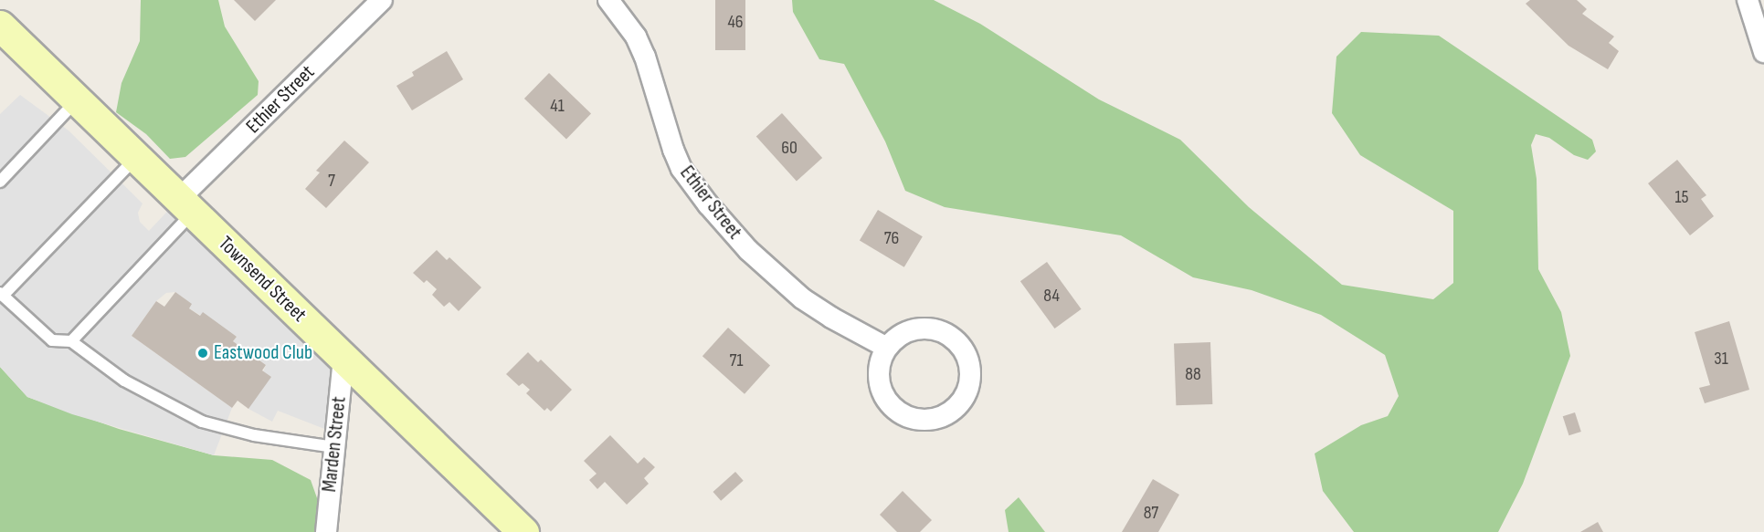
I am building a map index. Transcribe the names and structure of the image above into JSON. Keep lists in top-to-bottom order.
{
  "streets": {
    "street": ["Ethier Street", "Townsend Street", "Marden Street"]
  },
  "crossings": [
    ["Ethier Street", "Townsend Street"],
    ["Townsend Street", "Marden Street"]
  ],
  "places": ["Eastwood Club"],
  "house_numbers": [
    "46",
    "41",
    "60",
    "7",
    "15",
    "76",
    "84",
    "31",
    "71",
    "88",
    "87"
  ]
}
